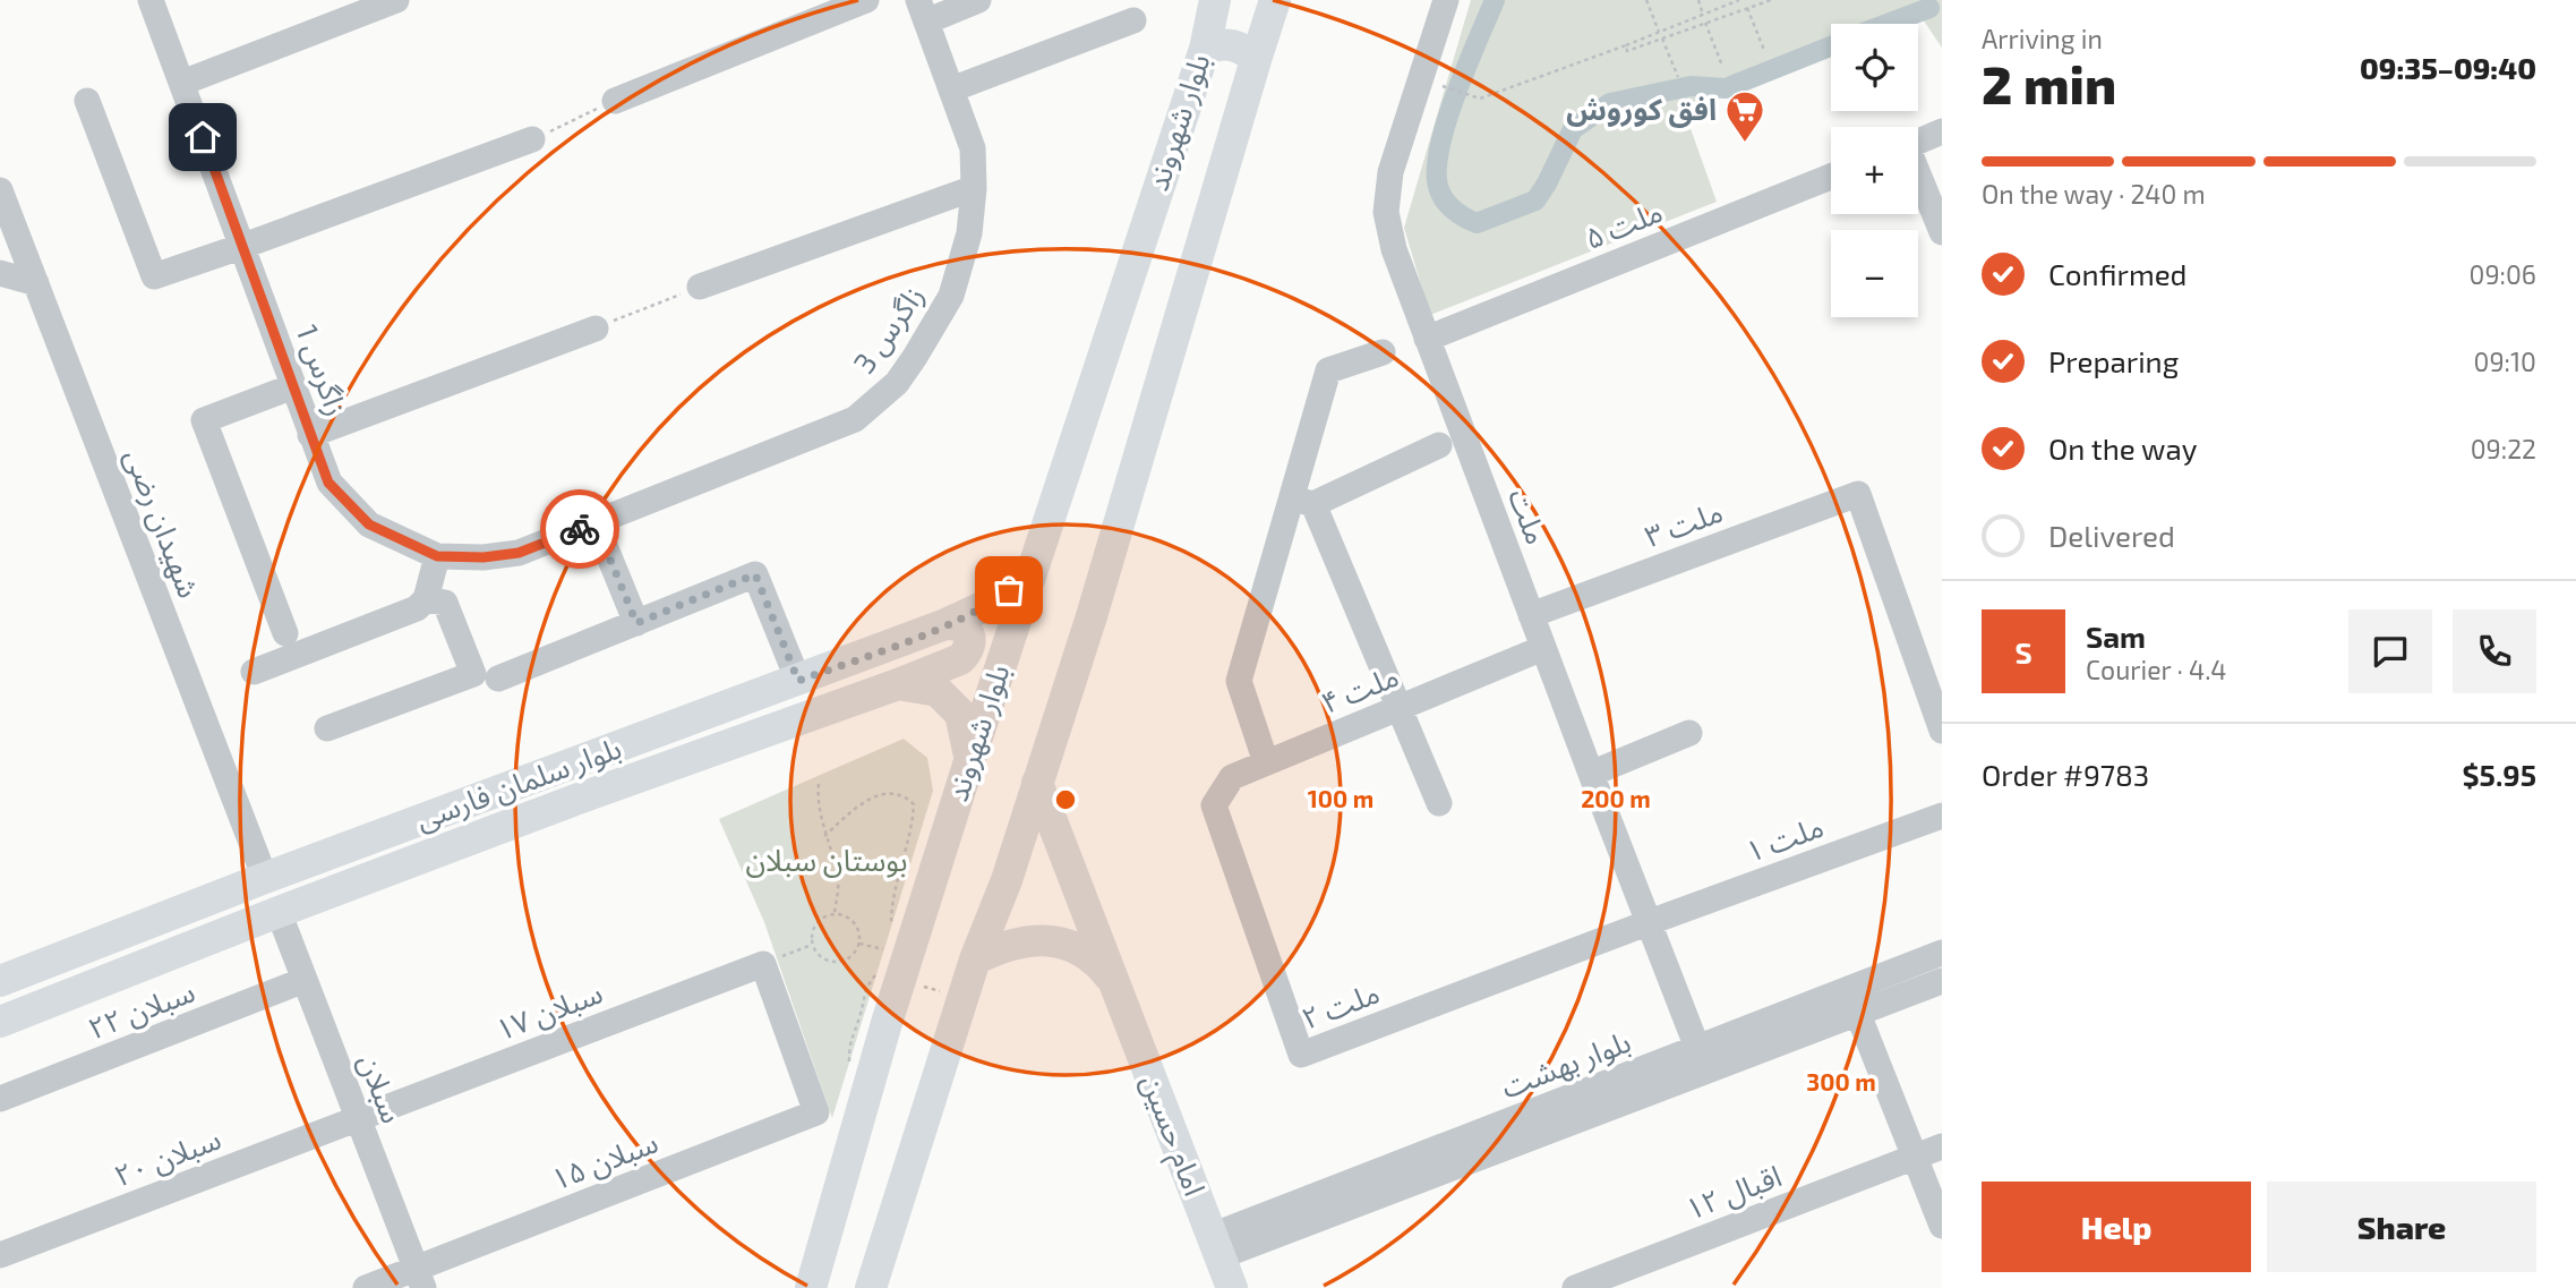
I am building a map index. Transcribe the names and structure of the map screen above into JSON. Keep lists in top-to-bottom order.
{
  "streets": {
    "main road": ["بلوار شهروند", "بلوار سلمان فارسی", "امام حسین"],
    "street": [
      "ملت ۵",
      "زاگرس 3",
      "زاگرس 1",
      "ملت",
      "شهیدان رضی",
      "ملت ۳",
      "ملت ۴",
      "ملت ۱",
      "ملت ۲",
      "سبلان ۲۲",
      "سبلان ۱۷",
      "بلوار بهشت",
      "سبلان",
      "سبلان ۲۰",
      "سبلان ۱۵",
      "اقبال ۱۲"
    ]
  },
  "crossings": [
    ["بلوار شهروند", "بلوار سلمان فارسی"],
    ["بلوار شهروند", "امام حسین"],
    ["ملت ۵", "ملت"],
    ["زاگرس 3", "زاگرس 1"],
    ["ملت", "ملت ۳"],
    ["ملت", "ملت ۴"],
    ["ملت", "ملت ۱"],
    ["ملت", "ملت ۲"],
    ["ملت", "بلوار بهشت"],
    ["شهیدان رضی", "بلوار سلمان فارسی"],
    ["ملت ۴", "ملت ۲"],
    ["بلوار سلمان فارسی", "سبلان"],
    ["ملت ۱", "ملت ۲"],
    ["سبلان ۲۲", "سبلان"],
    ["سبلان ۱۷", "سبلان"],
    ["سبلان ۱۷", "سبلان ۲۰"],
    ["سبلان ۱۷", "سبلان ۱۵"],
    ["بلوار بهشت", "امام حسین"],
    ["سبلان", "سبلان ۲۰"],
    ["سبلان", "سبلان ۱۵"]
  ],
  "parks": ["بوستان سبلان"],
  "places": {
    "supermarket": ["افق کوروش"]
  },
  "page": {
    "heading": ["2 min", "Arriving in", "09:35–09:40"],
    "panel": [
      "Sam",
      "Courier · 4.4",
      "Order #9783",
      "$5.95"
    ],
    "map_buttons": ["+", "−"],
    "bar": "On the way · 240 m",
    "list": [
      ["Confirmed", "09:06"],
      ["Preparing", "09:10"],
      ["On the way", "09:22"],
      "Delivered"
    ],
    "round": "S",
    "buttons": ["Help", "Share"]
  },
  "rings": ["100 m", "200 m", "300 m"]
}
